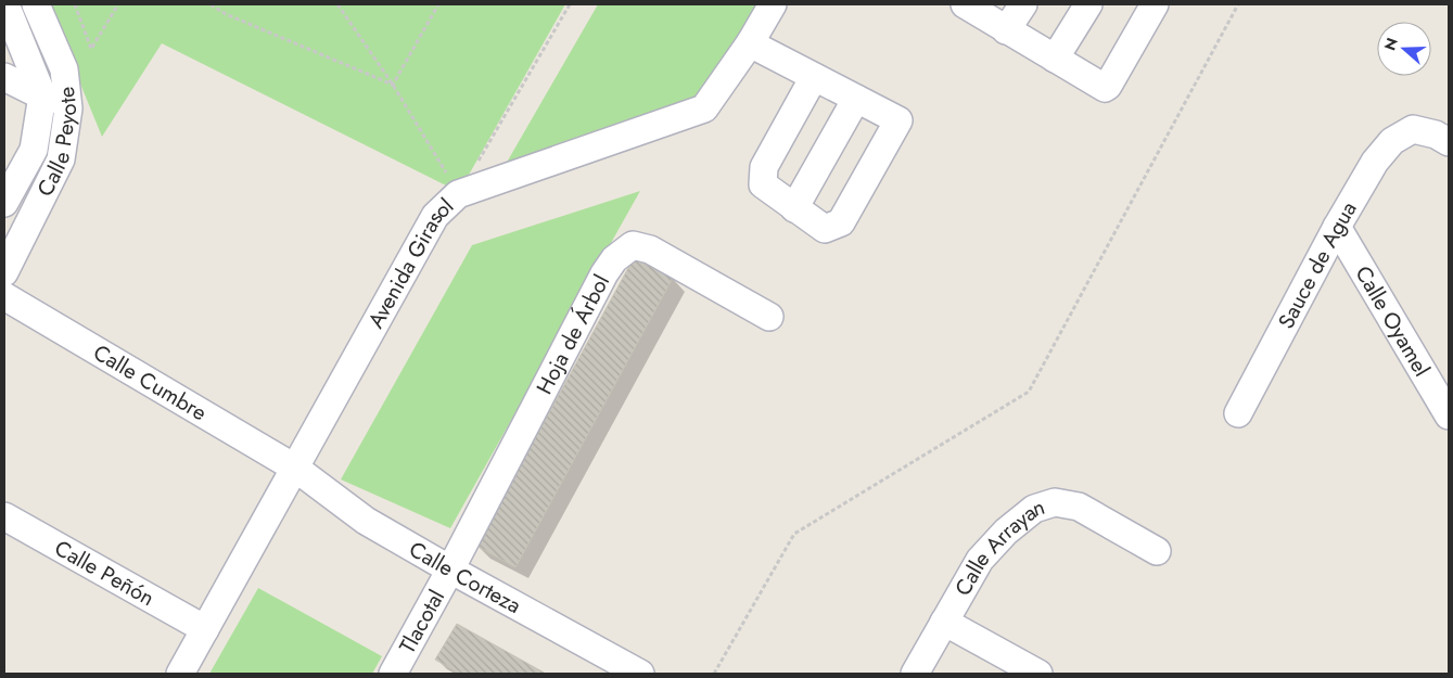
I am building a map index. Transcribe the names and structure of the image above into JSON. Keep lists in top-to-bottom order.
{
  "streets": {
    "street": [
      "Calle Peyote",
      "Sauce de Agua",
      "Avenida Girasol",
      "Calle Oyamel",
      "Hoja de Árbol",
      "Calle Cumbre",
      "Calle Arrayan",
      "Calle Peñón",
      "Calle Corteza",
      "Tlacotal"
    ]
  },
  "crossings": [
    ["Sauce de Agua", "Calle Oyamel"],
    ["Avenida Girasol", "Calle Cumbre"],
    ["Avenida Girasol", "Calle Peñón"],
    ["Avenida Girasol", "Calle Corteza"],
    ["Hoja de Árbol", "Calle Corteza"],
    ["Hoja de Árbol", "Tlacotal"],
    ["Calle Cumbre", "Calle Corteza"],
    ["Calle Corteza", "Tlacotal"]
  ],
  "north": "left"
}
